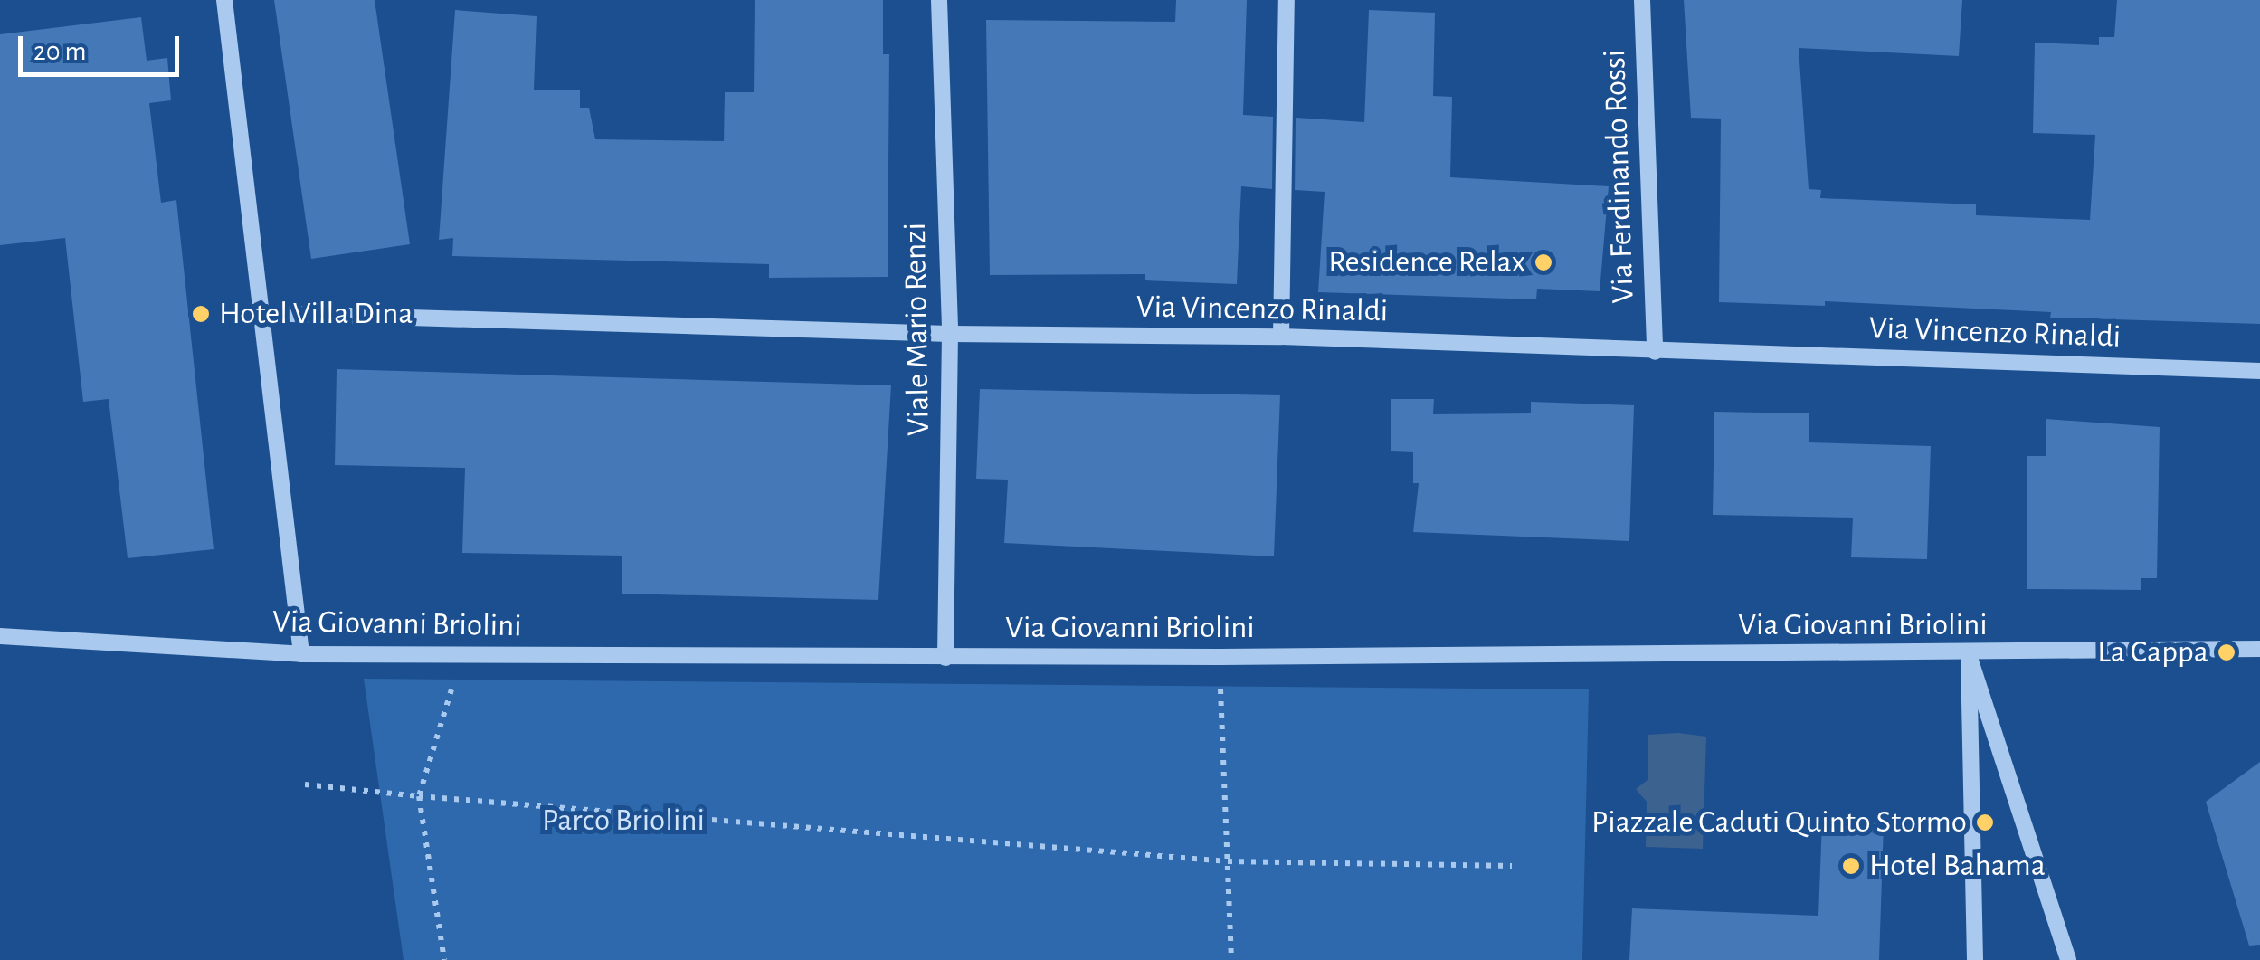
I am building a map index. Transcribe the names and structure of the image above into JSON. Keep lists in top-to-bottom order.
{
  "streets": {
    "street": [
      "Via Ferdinando Rossi",
      "Via Vincenzo Rinaldi",
      "Viale Mario Renzi",
      "Via Giovanni Briolini"
    ]
  },
  "crossings": [
    ["Via Ferdinando Rossi", "Via Vincenzo Rinaldi"],
    ["Via Vincenzo Rinaldi", "Viale Mario Renzi"],
    ["Viale Mario Renzi", "Via Giovanni Briolini"]
  ],
  "parks": ["Parco Briolini"],
  "places": [
    "Residence Relax",
    "Hotel Villa Dina",
    "La Cappa",
    "Piazzale Caduti Quinto Stormo",
    "Hotel Bahama"
  ],
  "scale_bar": "20 m"
}
